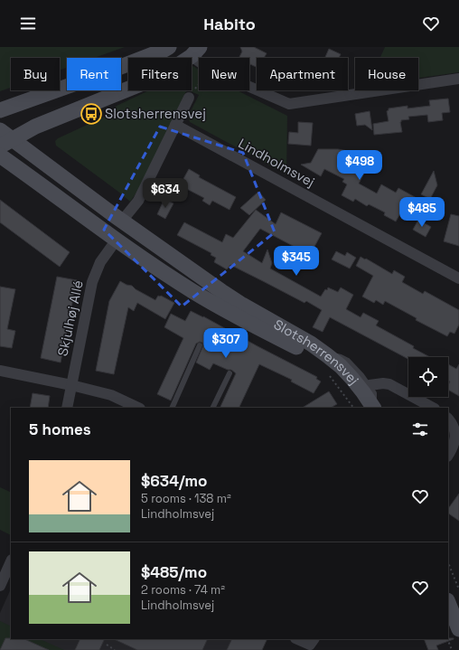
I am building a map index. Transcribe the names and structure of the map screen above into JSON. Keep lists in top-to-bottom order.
{
  "streets": {
    "street": ["Lindholmsvej", "Skjulhøj Allé", "Slotsherrensvej"]
  },
  "crossings": [
    ["Skjulhøj Allé", "Slotsherrensvej"]
  ],
  "places": {
    "bus stop": ["Slotsherrensvej"]
  },
  "page": {
    "header": "Habito",
    "chip": [
      "Buy",
      "Rent",
      "Filters",
      "New",
      "Apartment",
      "House"
    ],
    "price": [
      "$498",
      "$634",
      "$485",
      "$345",
      "$307"
    ],
    "heading": "5 homes",
    "list": [
      {
        "name": "$634/mo",
        "note": "5 rooms · 138 m² · Lindholmsvej"
      },
      {
        "name": "$485/mo",
        "note": "2 rooms · 74 m² · Lindholmsvej"
      }
    ]
  }
}
